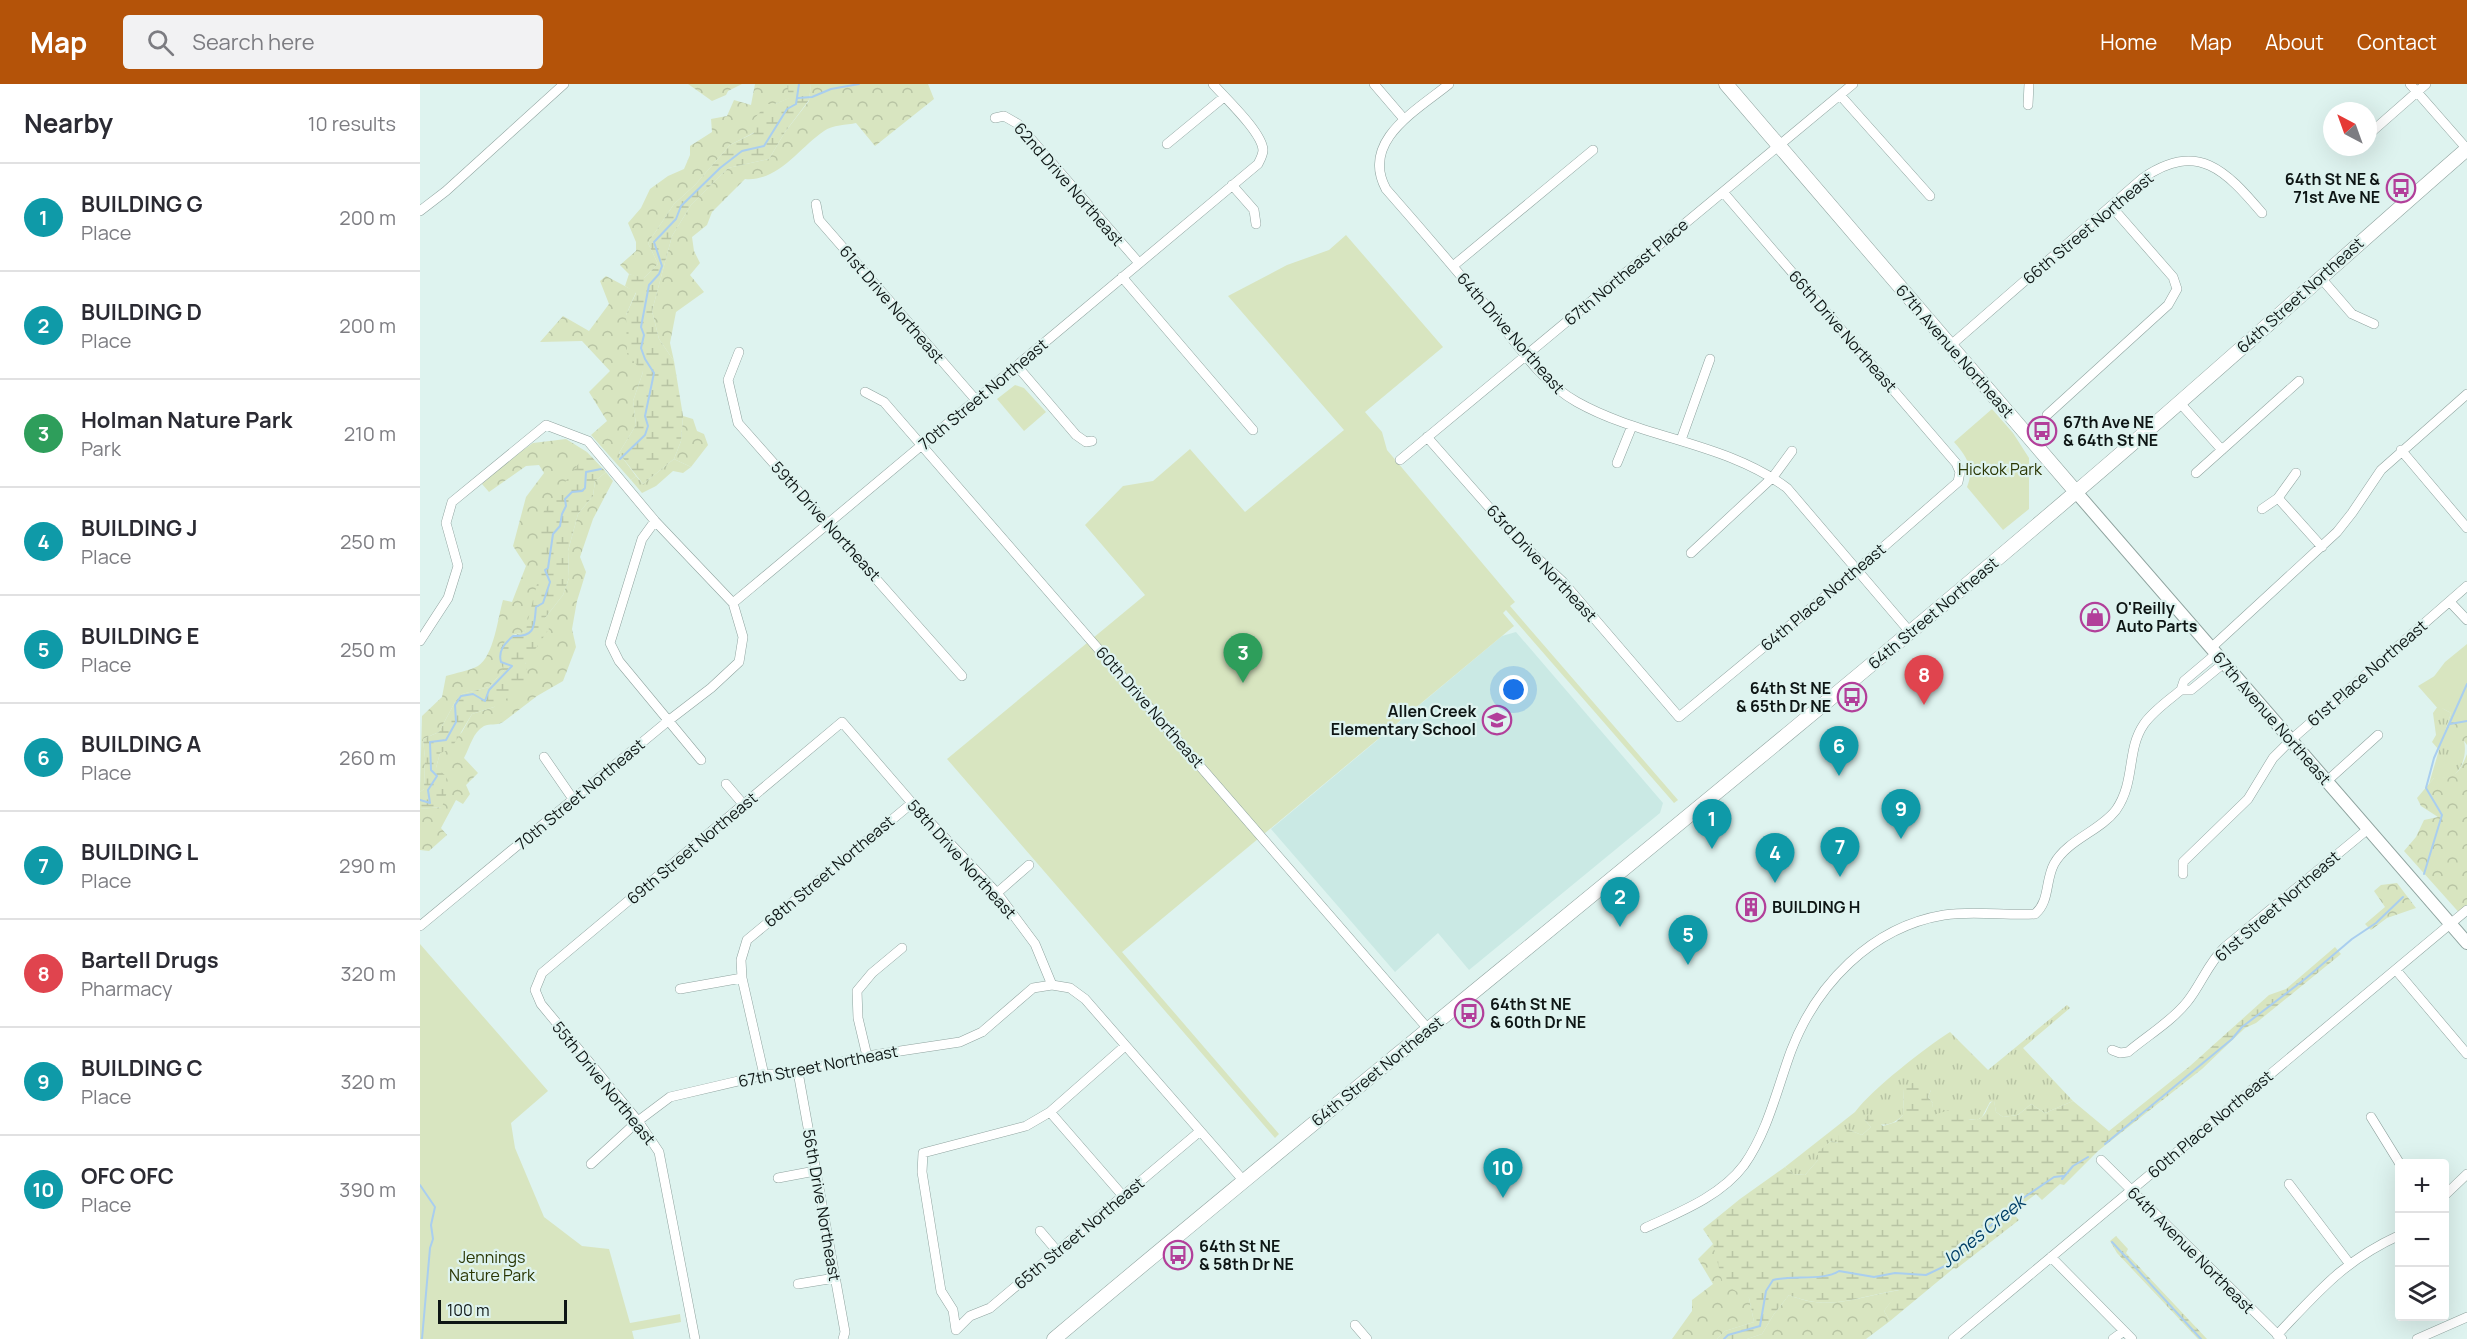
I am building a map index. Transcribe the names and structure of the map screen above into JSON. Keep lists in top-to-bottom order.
{
  "streets": {
    "main road": ["64th Street Northeast", "67th Avenue Northeast"],
    "street": [
      "62nd Drive Northeast",
      "66th Street Northeast",
      "67th Northeast Place",
      "61st Drive Northeast",
      "66th Drive Northeast",
      "64th Drive Northeast",
      "70th Street Northeast",
      "59th Drive Northeast",
      "63rd Drive Northeast",
      "64th Place Northeast",
      "61st Place Northeast",
      "60th Drive Northeast",
      "69th Street Northeast",
      "58th Drive Northeast",
      "68th Street Northeast",
      "61st Street Northeast",
      "67th Street Northeast",
      "55th Drive Northeast",
      "60th Place Northeast",
      "56th Drive Northeast",
      "65th Street Northeast",
      "64th Avenue Northeast"
    ]
  },
  "crossings": [
    ["62nd Drive Northeast", "70th Street Northeast"],
    ["66th Street Northeast", "67th Avenue Northeast"],
    ["67th Northeast Place", "66th Drive Northeast"],
    ["67th Northeast Place", "64th Drive Northeast"],
    ["67th Northeast Place", "67th Avenue Northeast"],
    ["67th Northeast Place", "63rd Drive Northeast"],
    ["64th Street Northeast", "64th Drive Northeast"],
    ["64th Street Northeast", "67th Avenue Northeast"],
    ["64th Street Northeast", "60th Drive Northeast"],
    ["61st Drive Northeast", "70th Street Northeast"],
    ["66th Drive Northeast", "64th Place Northeast"],
    ["64th Drive Northeast", "64th Place Northeast"],
    ["67th Avenue Northeast", "61st Place Northeast"],
    ["67th Avenue Northeast", "61st Street Northeast"],
    ["67th Avenue Northeast", "60th Place Northeast"],
    ["70th Street Northeast", "59th Drive Northeast"],
    ["70th Street Northeast", "60th Drive Northeast"],
    ["63rd Drive Northeast", "64th Place Northeast"],
    ["69th Street Northeast", "58th Drive Northeast"],
    ["69th Street Northeast", "55th Drive Northeast"],
    ["58th Drive Northeast", "68th Street Northeast"],
    ["58th Drive Northeast", "67th Street Northeast"],
    ["67th Street Northeast", "55th Drive Northeast"],
    ["67th Street Northeast", "56th Drive Northeast"],
    ["60th Place Northeast", "64th Avenue Northeast"]
  ],
  "water": ["Jones Creek"],
  "parks": ["Hickok Park", "Jennings Nature Park"],
  "places": {
    "bus stop": [
      "64th St NE & 71st Ave NE",
      "67th Ave NE & 64th St NE",
      "64th St NE & 65th Dr NE",
      "64th St NE & 60th Dr NE",
      "64th St NE & 58th Dr NE"
    ],
    "shop": ["O'Reilly Auto Parts"],
    "school or university": ["Allen Creek Elementary School"],
    "building": ["BUILDING H"]
  },
  "scale_bar": "100 m",
  "north": "top left",
  "page": {
    "header": "Map",
    "search": "Search here",
    "nav": [
      "Home",
      "Map",
      "About",
      "Contact"
    ],
    "heading": ["Nearby", "10 results"],
    "list": [
      {
        "mark": "1",
        "name": "BUILDING G",
        "note": "Place",
        "value": "200 m"
      },
      {
        "mark": "2",
        "name": "BUILDING D",
        "note": "Place",
        "value": "200 m"
      },
      {
        "mark": "3",
        "name": "Holman Nature Park",
        "note": "Park",
        "value": "210 m"
      },
      {
        "mark": "4",
        "name": "BUILDING J",
        "note": "Place",
        "value": "250 m"
      },
      {
        "mark": "5",
        "name": "BUILDING E",
        "note": "Place",
        "value": "250 m"
      },
      {
        "mark": "6",
        "name": "BUILDING A",
        "note": "Place",
        "value": "260 m"
      },
      {
        "mark": "7",
        "name": "BUILDING L",
        "note": "Place",
        "value": "290 m"
      },
      {
        "mark": "8",
        "name": "Bartell Drugs",
        "note": "Pharmacy",
        "value": "320 m"
      },
      {
        "mark": "9",
        "name": "BUILDING C",
        "note": "Place",
        "value": "320 m"
      },
      {
        "mark": "10",
        "name": "OFC OFC",
        "note": "Place",
        "value": "390 m"
      }
    ],
    "pins": [
      "3",
      "8",
      "6",
      "9",
      "1",
      "7",
      "4",
      "2",
      "5",
      "10"
    ],
    "map_buttons": ["+", "−"],
    "scale": "100 m"
  }
}
